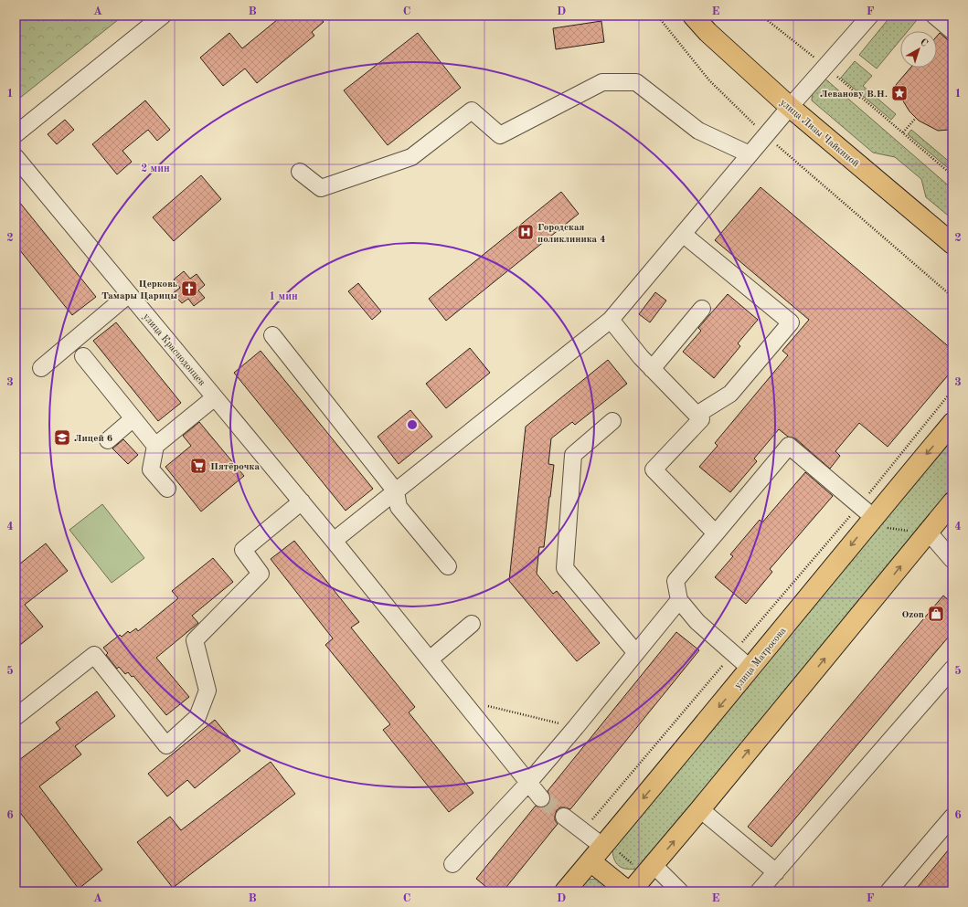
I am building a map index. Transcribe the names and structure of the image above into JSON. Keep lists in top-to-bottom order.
{
  "streets": {
    "main road": ["улица Лизы Чайкиной", "улица Матросова"],
    "street": ["улица Краснодонцев"]
  },
  "places": {
    "place": ["Леванову В.Н."],
    "hospital": ["Городская поликлиника 4"],
    "church": ["Церковь Тамары Царицы"],
    "school or university": ["Лицей 6"],
    "supermarket": ["Пятёрочка"],
    "shop": ["Ozon"]
  },
  "north": "top right",
  "grid": {
    "columns": [
      "A",
      "B",
      "C",
      "D",
      "E",
      "F"
    ],
    "rows": [
      "1",
      "2",
      "3",
      "4",
      "5",
      "6"
    ]
  },
  "rings": ["2 мин", "1 мин"]
}
